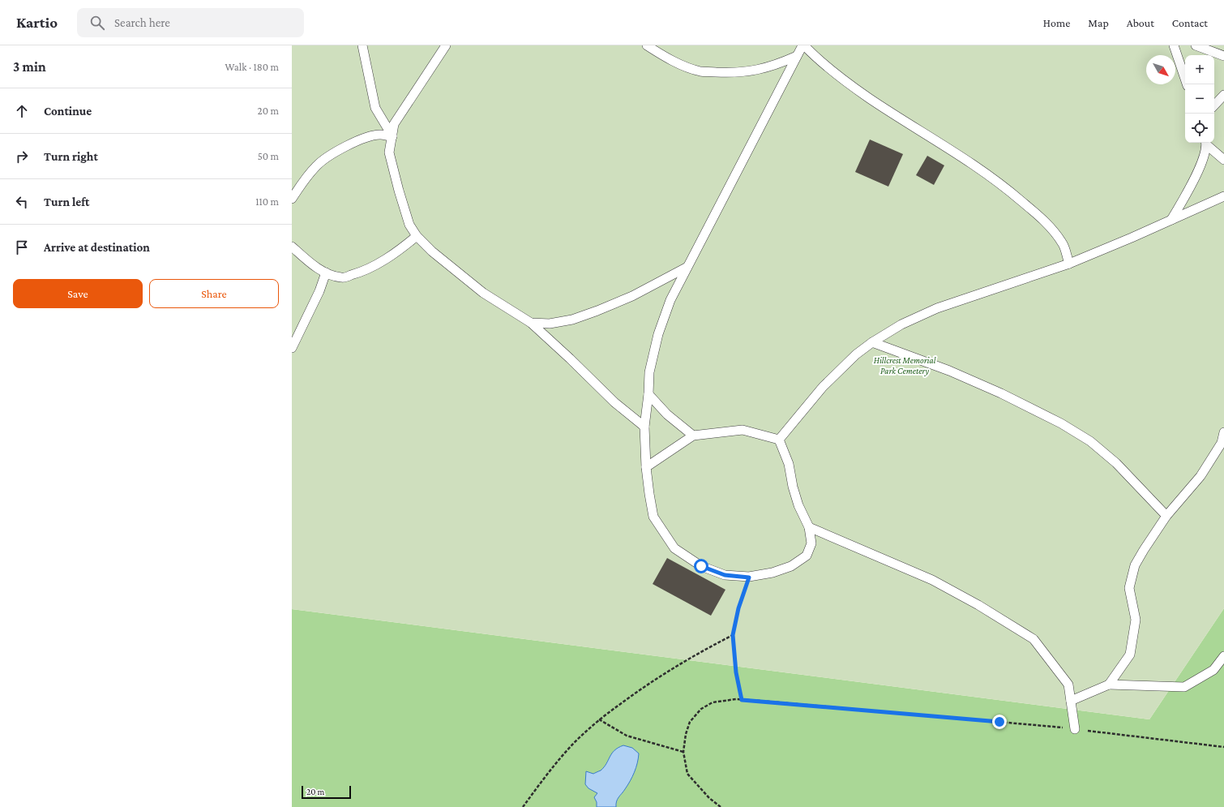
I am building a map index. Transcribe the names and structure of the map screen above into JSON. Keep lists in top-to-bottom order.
{
  "parks": ["Hillcrest Memorial Park Cemetery"],
  "scale_bar": "20 m",
  "north": "bottom right",
  "page": {
    "header": "Kartio",
    "search": "Search here",
    "nav": [
      "Home",
      "Map",
      "About",
      "Contact"
    ],
    "heading": ["3 min", "Walk · 180 m"],
    "map_buttons": ["+", "−"],
    "list": [
      ["Continue", "20 m"],
      ["Turn right", "50 m"],
      ["Turn left", "110 m"],
      "Arrive at destination"
    ],
    "buttons": ["Save", "Share"],
    "scale": "20 m"
  }
}
